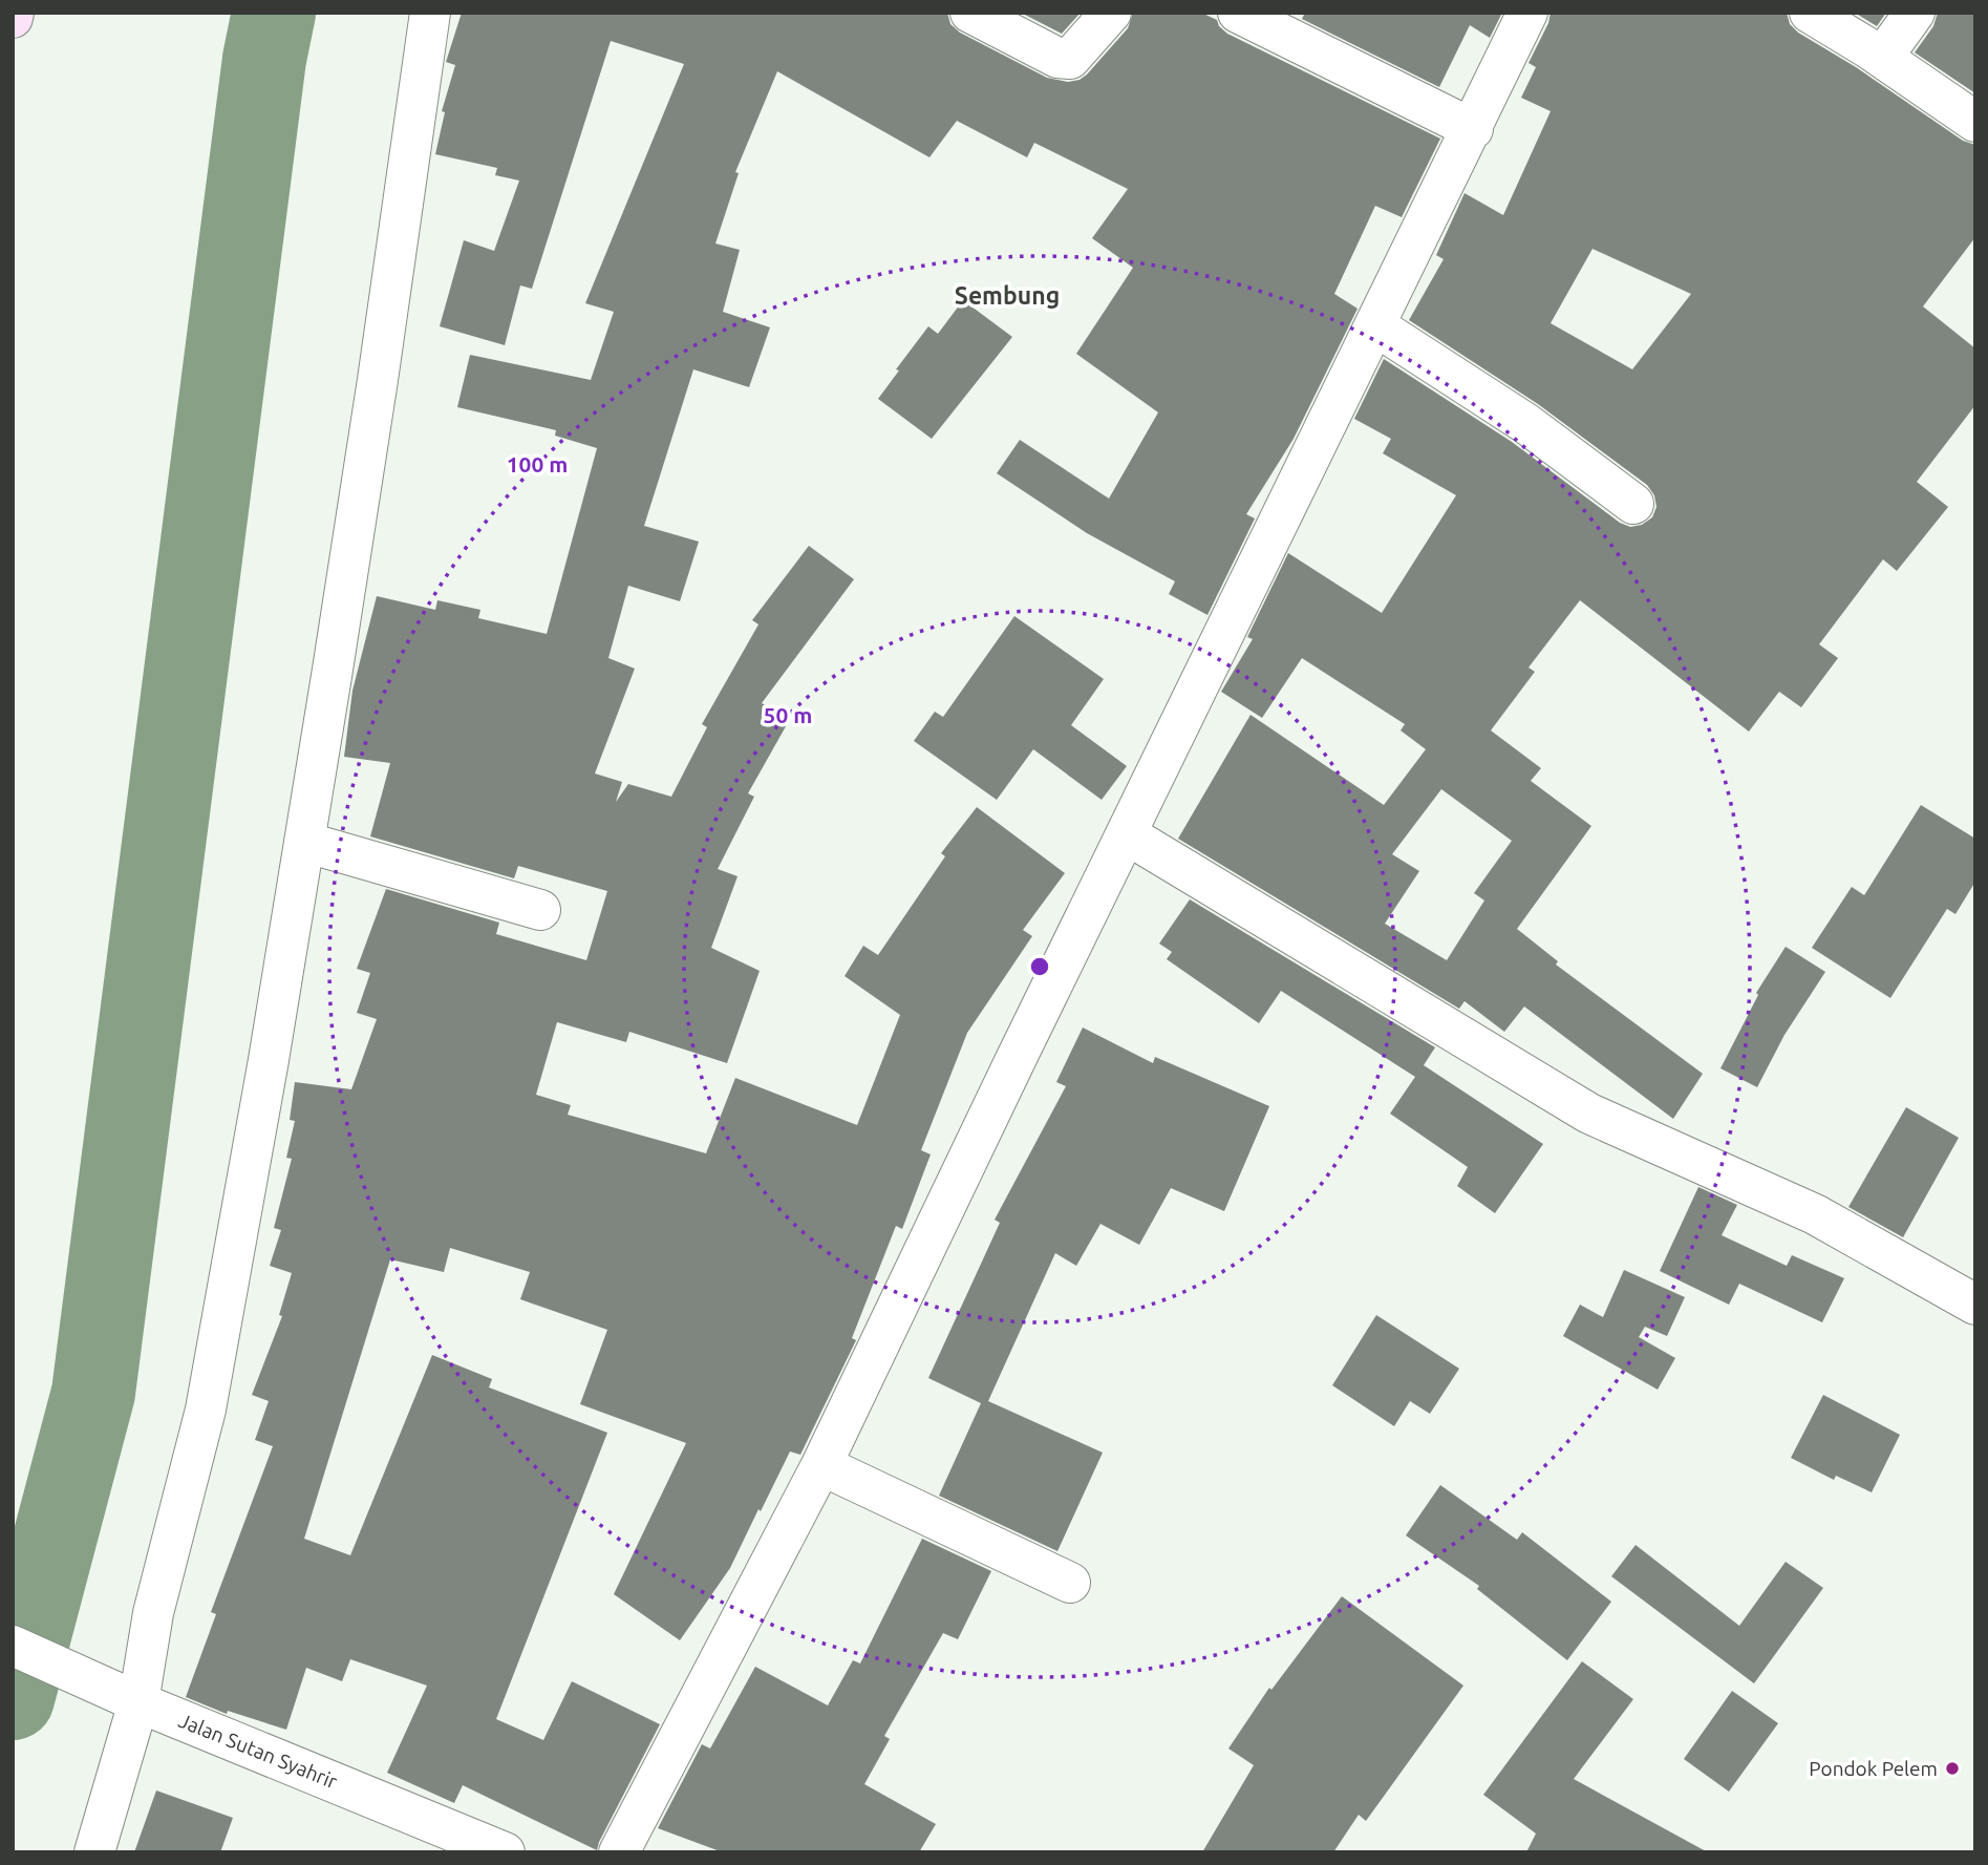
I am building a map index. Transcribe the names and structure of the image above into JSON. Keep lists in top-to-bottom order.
{
  "streets": {
    "street": ["Jalan Sutan Syahrir"]
  },
  "districts": ["Sembung"],
  "places": ["Pondok Pelem"],
  "rings": ["100 m", "50 m"]
}
